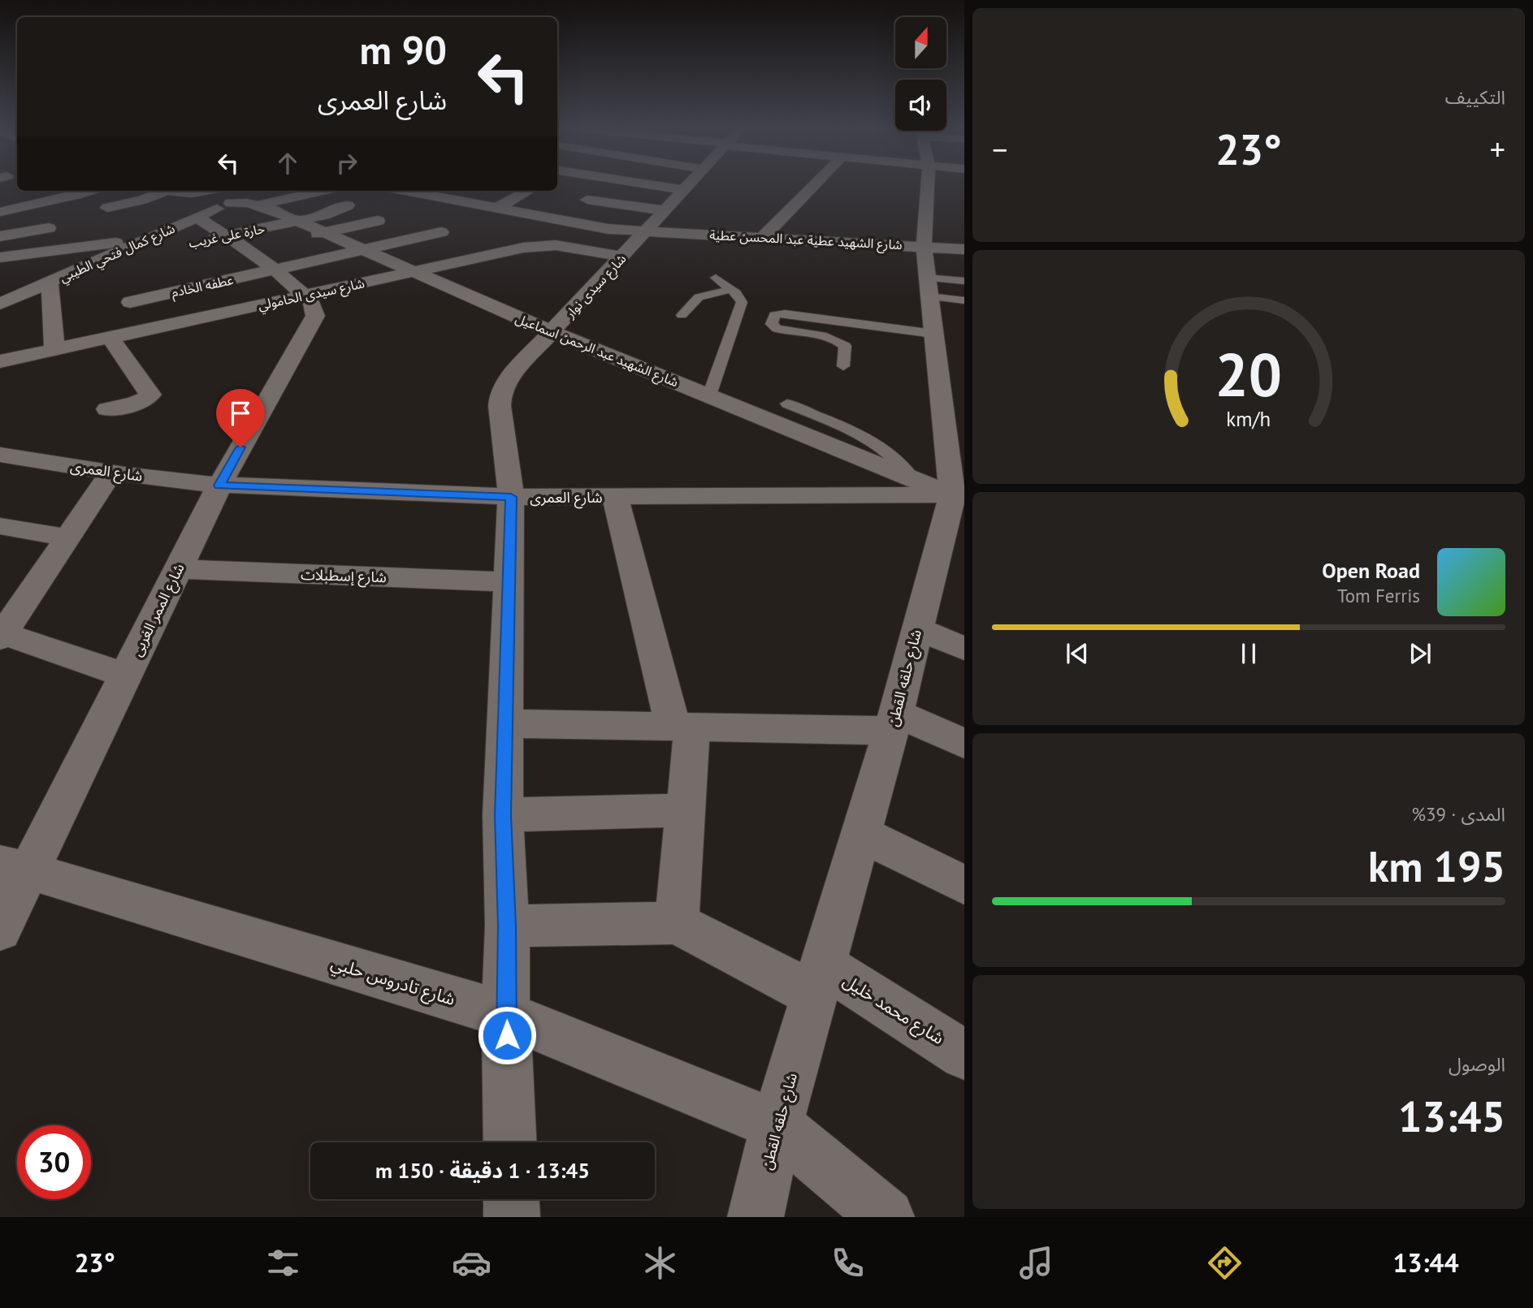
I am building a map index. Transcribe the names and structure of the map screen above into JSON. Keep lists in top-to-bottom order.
{
  "streets": {
    "street": [
      "حارة على غريب",
      "شارع الشهيد عطية عبد المحسن عطية",
      "شارع كمال فتحي الطيبي",
      "عطفه الخادم",
      "شارع سيدى نوار",
      "شارع سيدى الحامولي",
      "شارع الشهيد عبد الرحمن اسماعيل",
      "شارع العمرى",
      "شارع إسطبلات",
      "شارع الممر الغربى",
      "شارع حلقه القطن",
      "شارع تادروس حلبي",
      "شارع محمد خليل"
    ]
  },
  "crossings": [
    ["حارة على غريب", "شارع كمال فتحي الطيبي"],
    ["حارة على غريب", "شارع الشهيد عبد الرحمن اسماعيل"],
    ["شارع الشهيد عطية عبد المحسن عطية", "شارع سيدى نوار"],
    ["شارع الشهيد عطية عبد المحسن عطية", "شارع حلقه القطن"],
    ["شارع كمال فتحي الطيبي", "شارع الشهيد عبد الرحمن اسماعيل"],
    ["عطفه الخادم", "شارع الشهيد عبد الرحمن اسماعيل"],
    ["شارع سيدى نوار", "شارع سيدى الحامولي"],
    ["شارع سيدى نوار", "شارع الشهيد عبد الرحمن اسماعيل"],
    ["شارع سيدى نوار", "شارع العمرى"],
    ["شارع سيدى نوار", "شارع إسطبلات"],
    ["شارع سيدى نوار", "شارع تادروس حلبي"],
    ["شارع سيدى الحامولي", "شارع الشهيد عبد الرحمن اسماعيل"],
    ["شارع سيدى الحامولي", "شارع الممر الغربى"],
    ["شارع الشهيد عبد الرحمن اسماعيل", "شارع العمرى"],
    ["شارع الشهيد عبد الرحمن اسماعيل", "شارع حلقه القطن"],
    ["شارع العمرى", "شارع الممر الغربى"],
    ["شارع العمرى", "شارع حلقه القطن"],
    ["شارع إسطبلات", "شارع الممر الغربى"],
    ["شارع الممر الغربى", "شارع تادروس حلبي"],
    ["شارع حلقه القطن", "شارع تادروس حلبي"],
    ["شارع حلقه القطن", "شارع محمد خليل"]
  ],
  "north": "top",
  "page": {
    "tile": [
      "التكييف",
      ["المدى · 39%", "195 km"],
      ["الوصول", "13:45"]
    ],
    "turn": ["90 m", "شارع العمرى"],
    "heat": ["−", "23°", "+"],
    "song": ["Open Road", "Tom Ferris"],
    "limit": "30",
    "trip": "13:45 · 1 دقيقة · 150 m",
    "tabs": ["13:44", "23°"],
    "gauge": ["20", "km/h"]
  }
}
